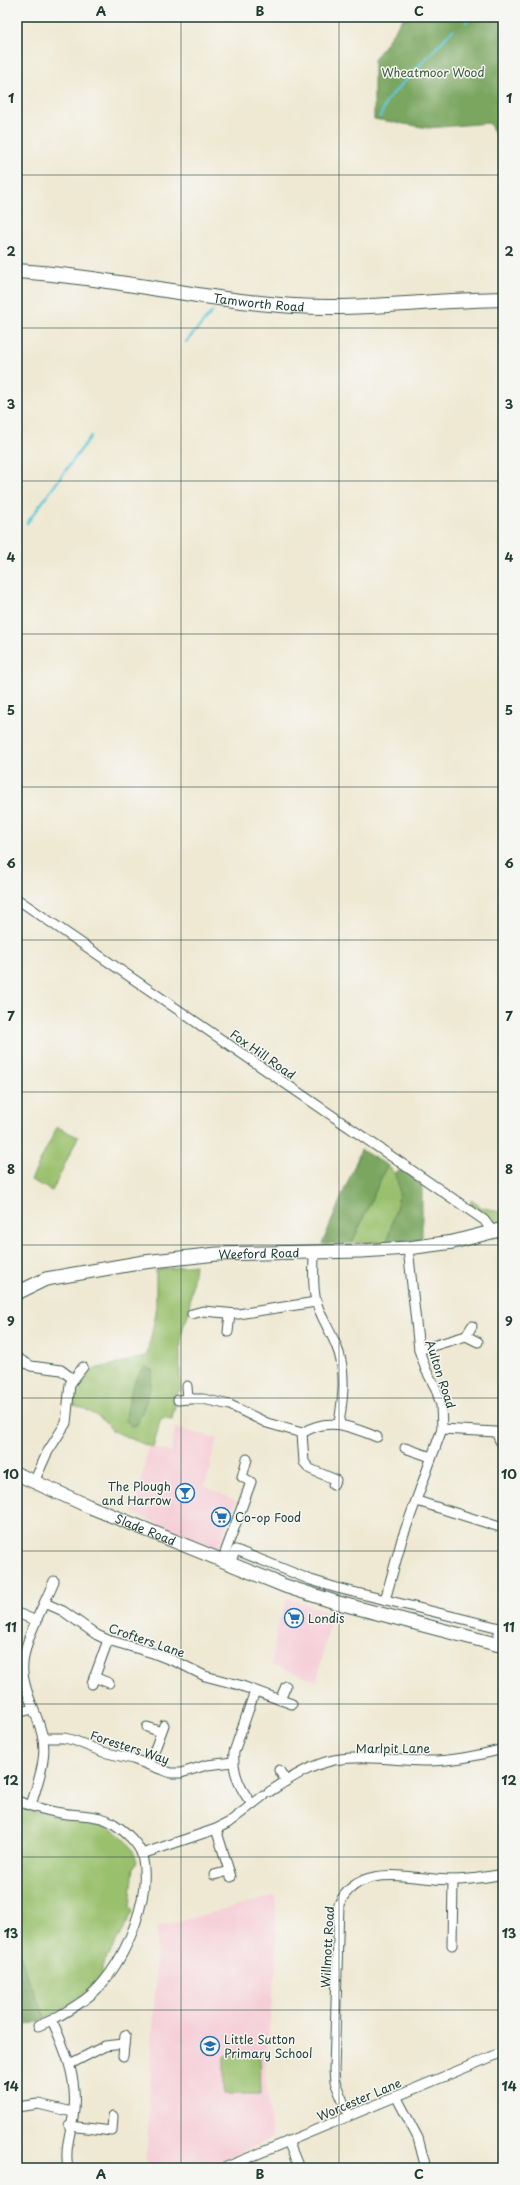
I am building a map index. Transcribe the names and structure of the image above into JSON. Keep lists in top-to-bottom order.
{
  "streets": {
    "main road": ["Tamworth Road", "Weeford Road", "Slade Road"],
    "street": [
      "Fox Hill Road",
      "Aulton Road",
      "Crofters Lane",
      "Foresters Way",
      "Marlpit Lane",
      "Willmott Road",
      "Worcester Lane"
    ]
  },
  "crossings": [
    ["Fox Hill Road", "Weeford Road"],
    ["Weeford Road", "Aulton Road"],
    ["Aulton Road", "Slade Road"],
    ["Willmott Road", "Worcester Lane"]
  ],
  "parks": ["Wheatmoor Wood"],
  "places": {
    "bar": ["The Plough and Harrow"],
    "supermarket": ["Co-op Food", "Londis"],
    "school or university": ["Little Sutton Primary School"]
  },
  "grid": {
    "columns": ["A", "B", "C"],
    "rows": [
      "1",
      "2",
      "3",
      "4",
      "5",
      "6",
      "7",
      "8",
      "9",
      "10",
      "11",
      "12",
      "13",
      "14"
    ]
  }
}
